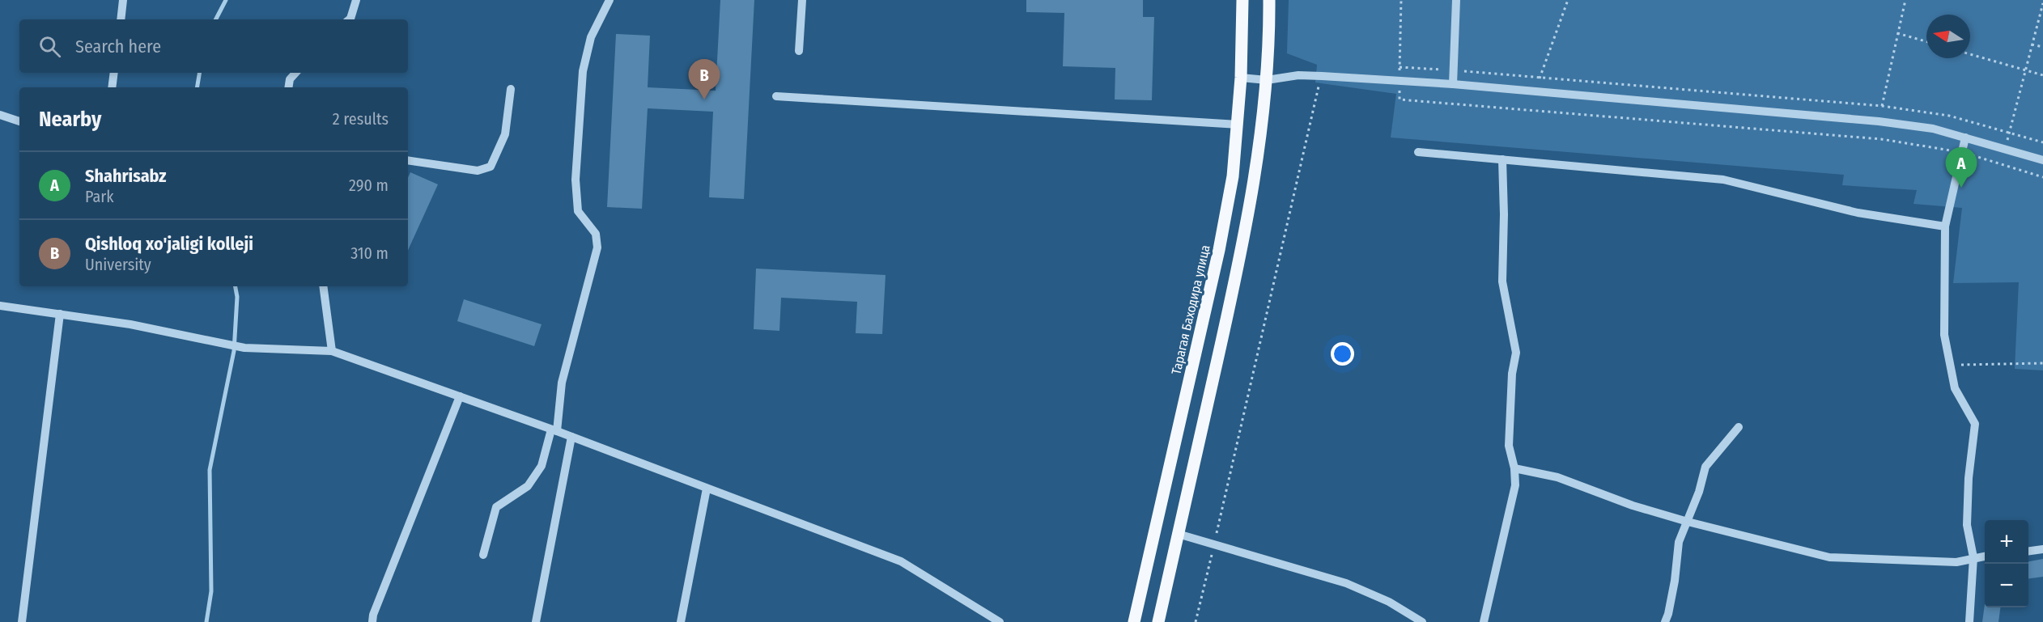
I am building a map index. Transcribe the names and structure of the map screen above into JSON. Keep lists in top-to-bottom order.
{
  "streets": {
    "main road": ["Тарагая Баходира улица"]
  },
  "north": "left",
  "page": {
    "search": "Search here",
    "pins": ["B", "A"],
    "heading": ["Nearby", "2 results"],
    "list": [
      {
        "mark": "A",
        "name": "Shahrisabz",
        "note": "Park",
        "value": "290 m"
      },
      {
        "mark": "B",
        "name": "Qishloq xo'jaligi kolleji",
        "note": "University",
        "value": "310 m"
      }
    ],
    "map_buttons": ["+", "−"]
  }
}
